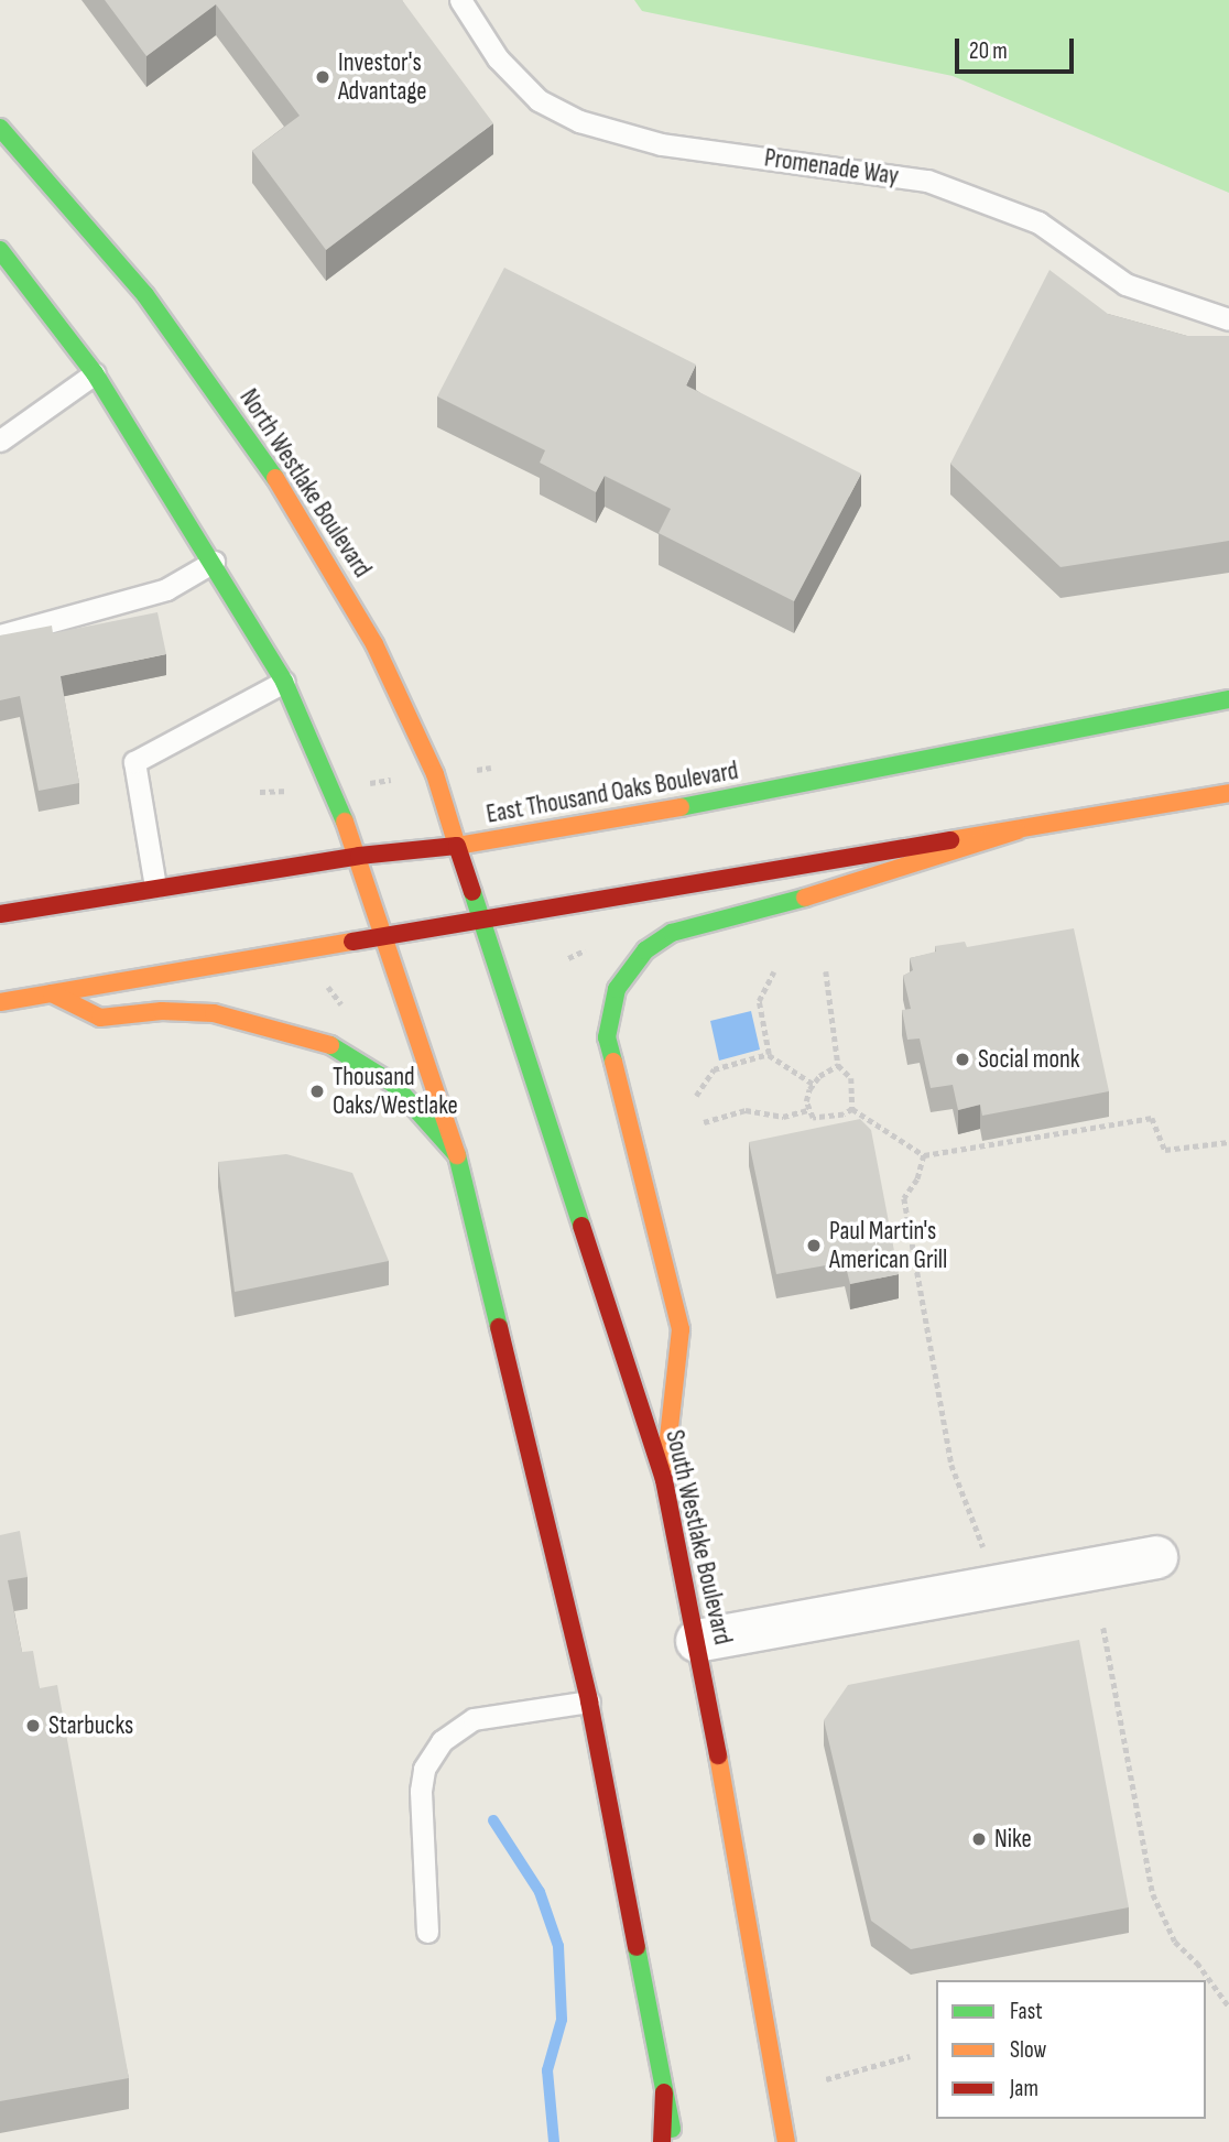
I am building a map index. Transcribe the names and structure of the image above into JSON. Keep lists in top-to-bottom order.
{
  "streets": {
    "main road": ["North Westlake Boulevard", "East Thousand Oaks Boulevard", "South Westlake Boulevard"],
    "lane": ["Promenade Way"]
  },
  "crossings": [
    ["North Westlake Boulevard", "East Thousand Oaks Boulevard"],
    ["North Westlake Boulevard", "South Westlake Boulevard"]
  ],
  "places": [
    "Investor's Advantage",
    "Social monk",
    "Thousand Oaks/Westlake",
    "Paul Martin's American Grill",
    "Starbucks",
    "Nike"
  ],
  "legend": ["Fast", "Slow", "Jam"],
  "scale_bar": "20 m"
}
